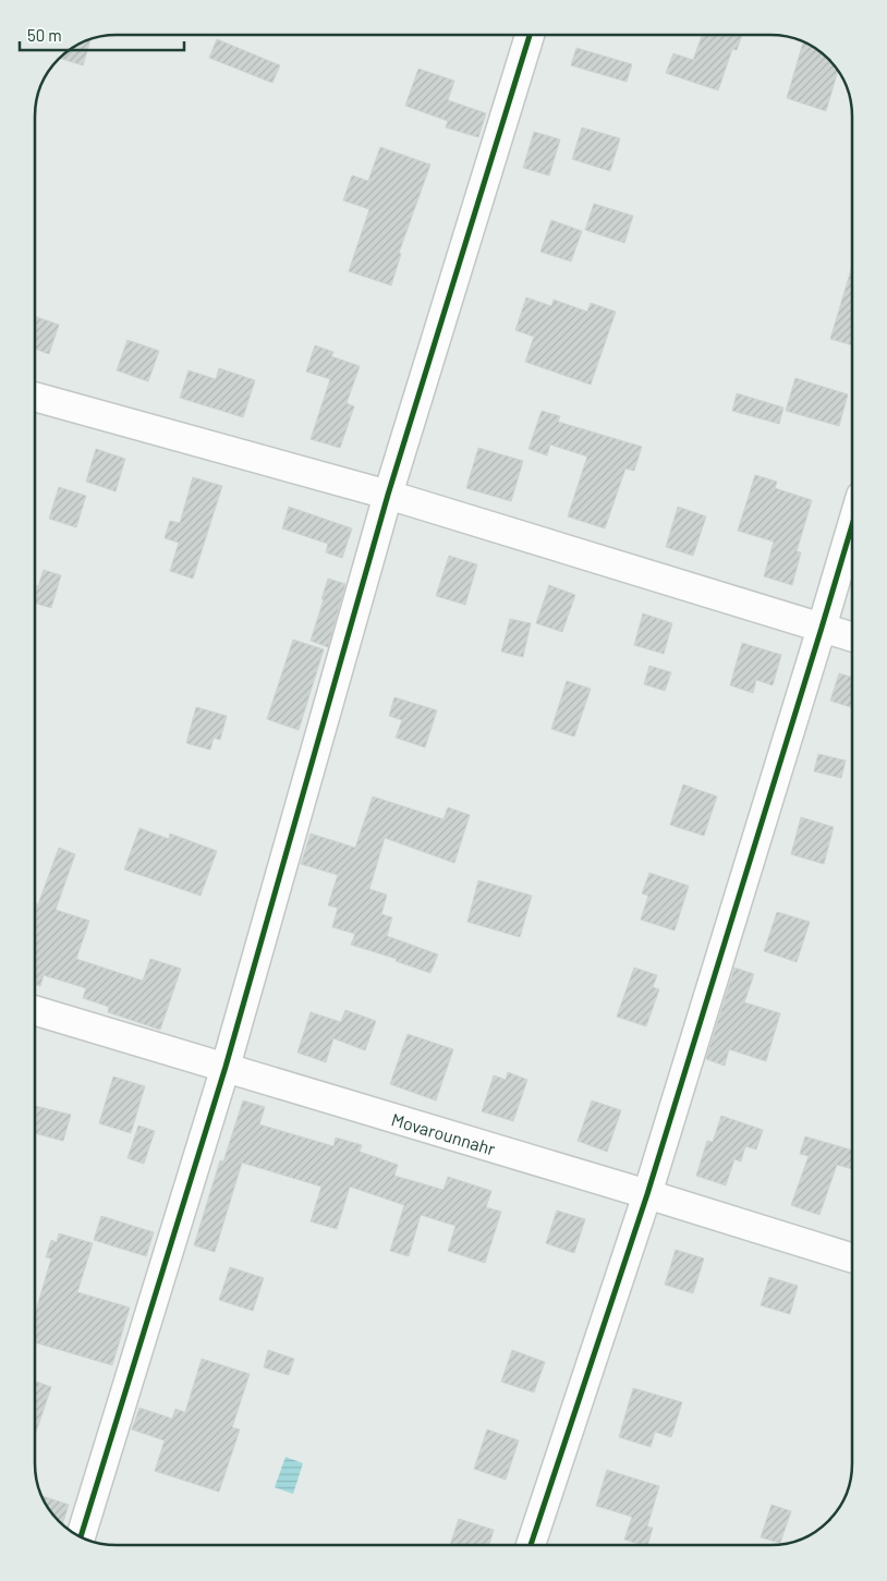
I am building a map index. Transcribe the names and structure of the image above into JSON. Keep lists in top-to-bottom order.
{
  "streets": {
    "street": ["Movarounnahr"]
  },
  "scale_bar": "50 m"
}
